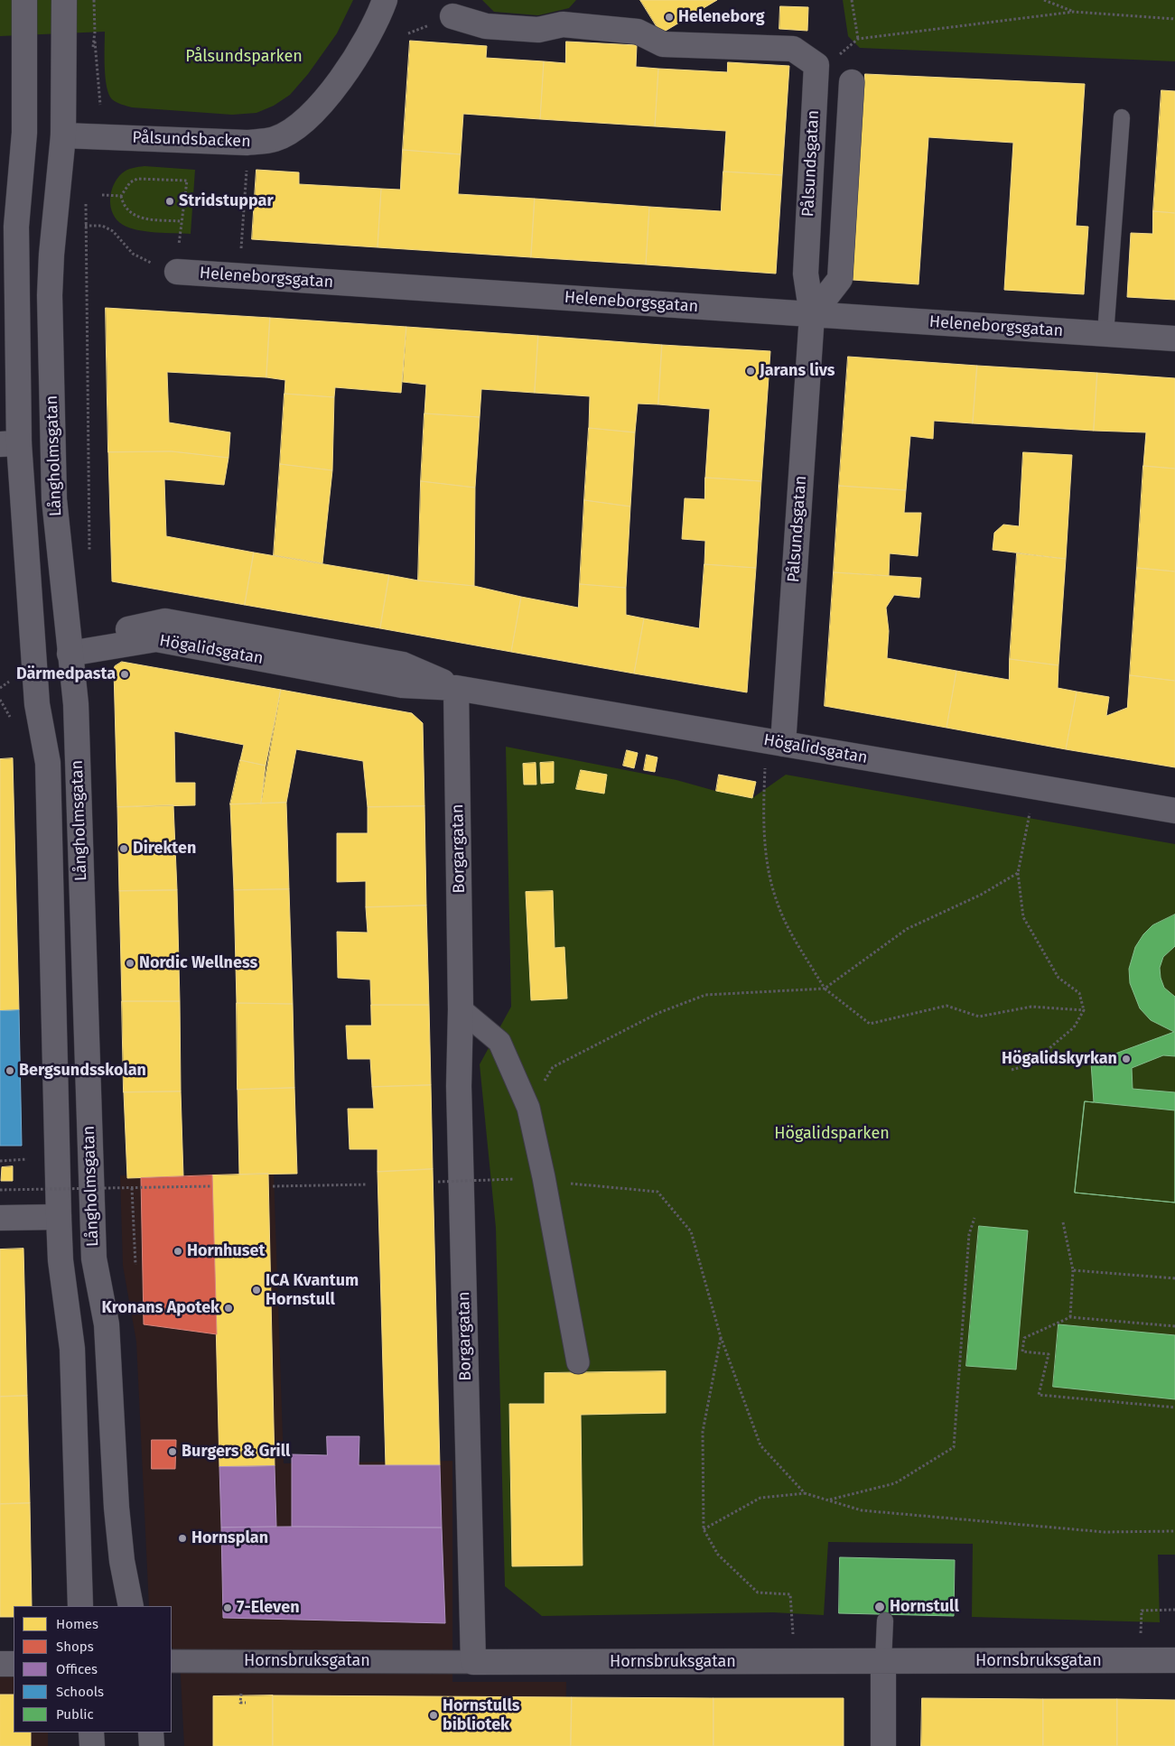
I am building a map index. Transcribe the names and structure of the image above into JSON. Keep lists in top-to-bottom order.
{
  "streets": {
    "street": [
      "Pålsundsbacken",
      "Pålsundsgatan",
      "Heleneborgsgatan",
      "Långholmsgatan",
      "Högalidsgatan",
      "Borgargatan",
      "Hornsbruksgatan"
    ]
  },
  "crossings": [
    ["Pålsundsbacken", "Långholmsgatan"],
    ["Pålsundsgatan", "Heleneborgsgatan"],
    ["Pålsundsgatan", "Högalidsgatan"],
    ["Långholmsgatan", "Högalidsgatan"],
    ["Högalidsgatan", "Borgargatan"],
    ["Borgargatan", "Hornsbruksgatan"]
  ],
  "parks": ["Pålsundsparken", "Högalidsparken"],
  "places": [
    "Heleneborg",
    "Stridstuppar",
    "Jarans livs",
    "Därmedpasta",
    "Direkten",
    "Nordic Wellness",
    "Högalidskyrkan",
    "Bergsundsskolan",
    "Hornhuset",
    "ICA Kvantum Hornstull",
    "Kronans Apotek",
    "Burgers & Grill",
    "Hornsplan",
    "Hornstull",
    "7-Eleven",
    "Hornstulls bibliotek"
  ],
  "legend": [
    "Homes",
    "Shops",
    "Offices",
    "Schools",
    "Public"
  ]
}
